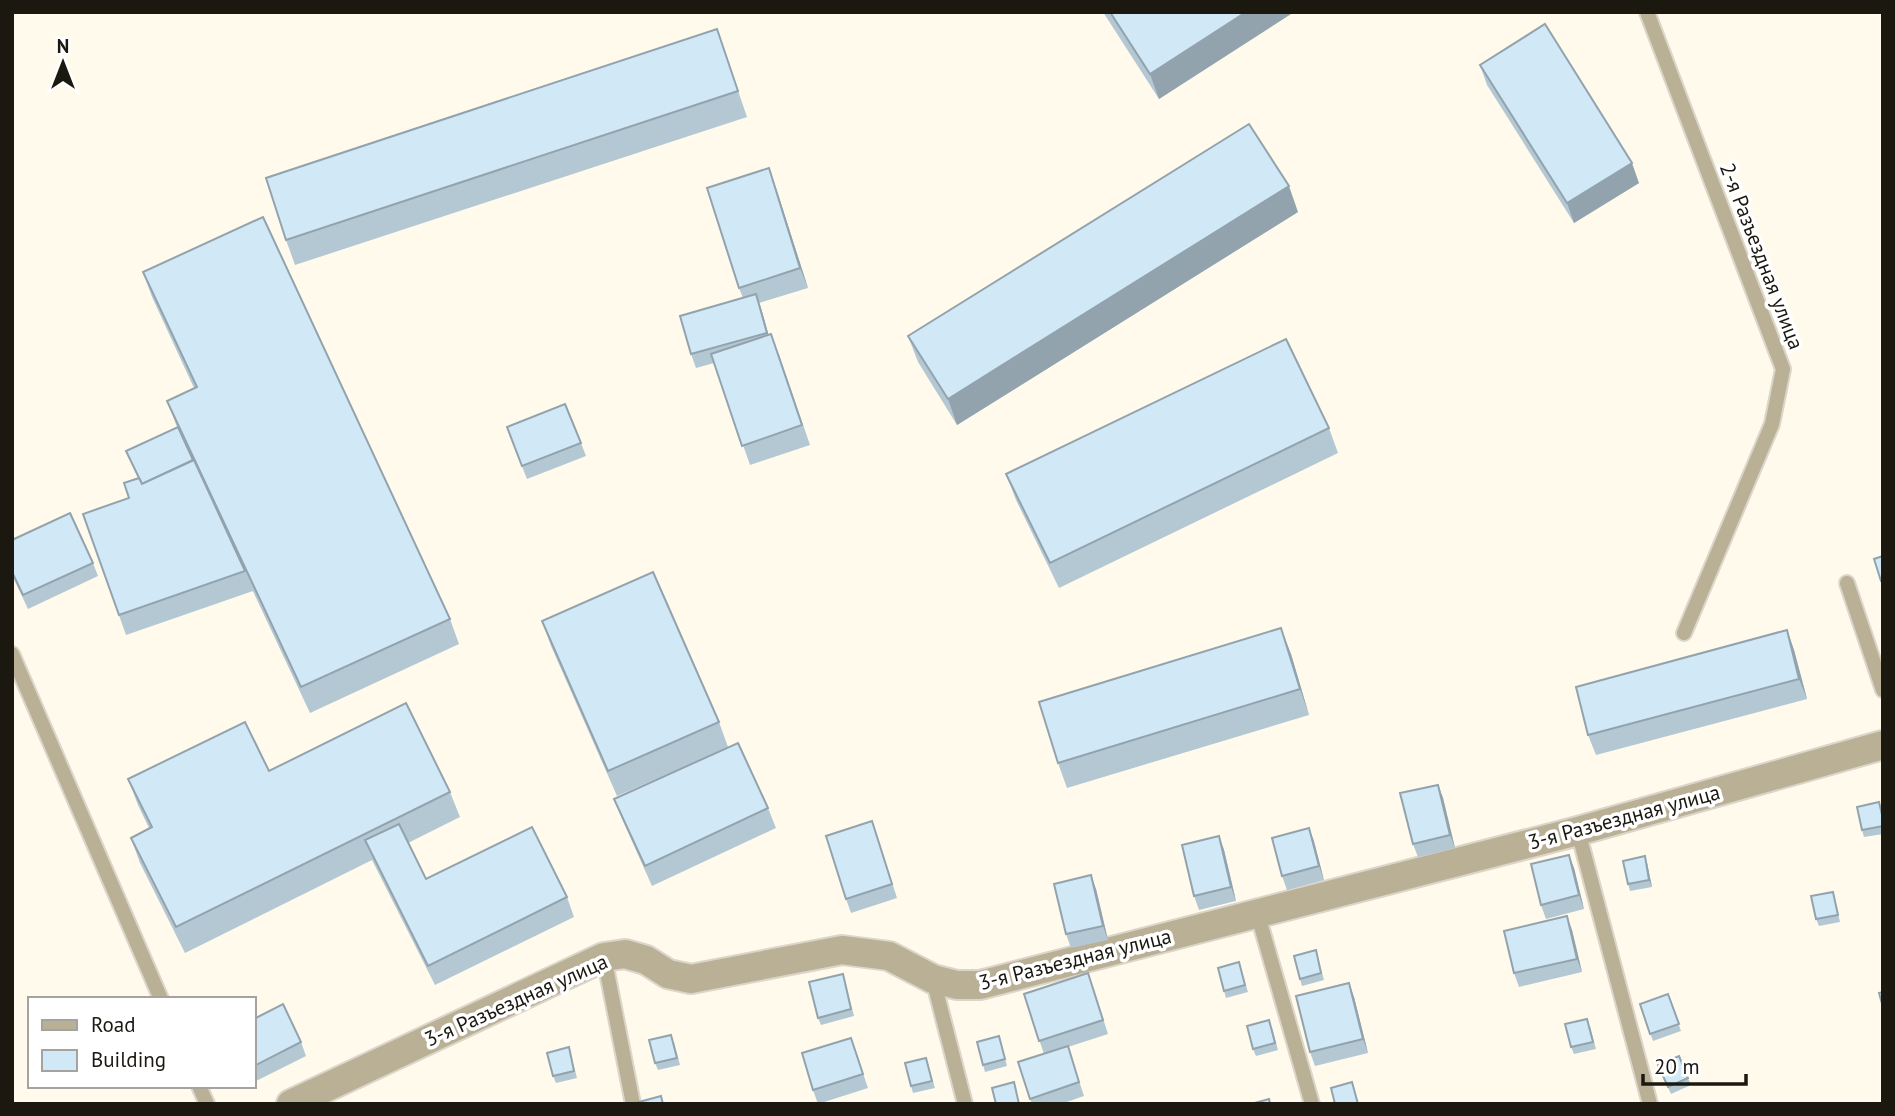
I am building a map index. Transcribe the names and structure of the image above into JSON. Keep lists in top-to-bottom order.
{
  "streets": {
    "street": ["3-я Разъездная улица"],
    "lane": ["2-я Разъездная улица"]
  },
  "legend": ["Road", "Building"],
  "scale_bar": "20 m",
  "north": "top"
}
